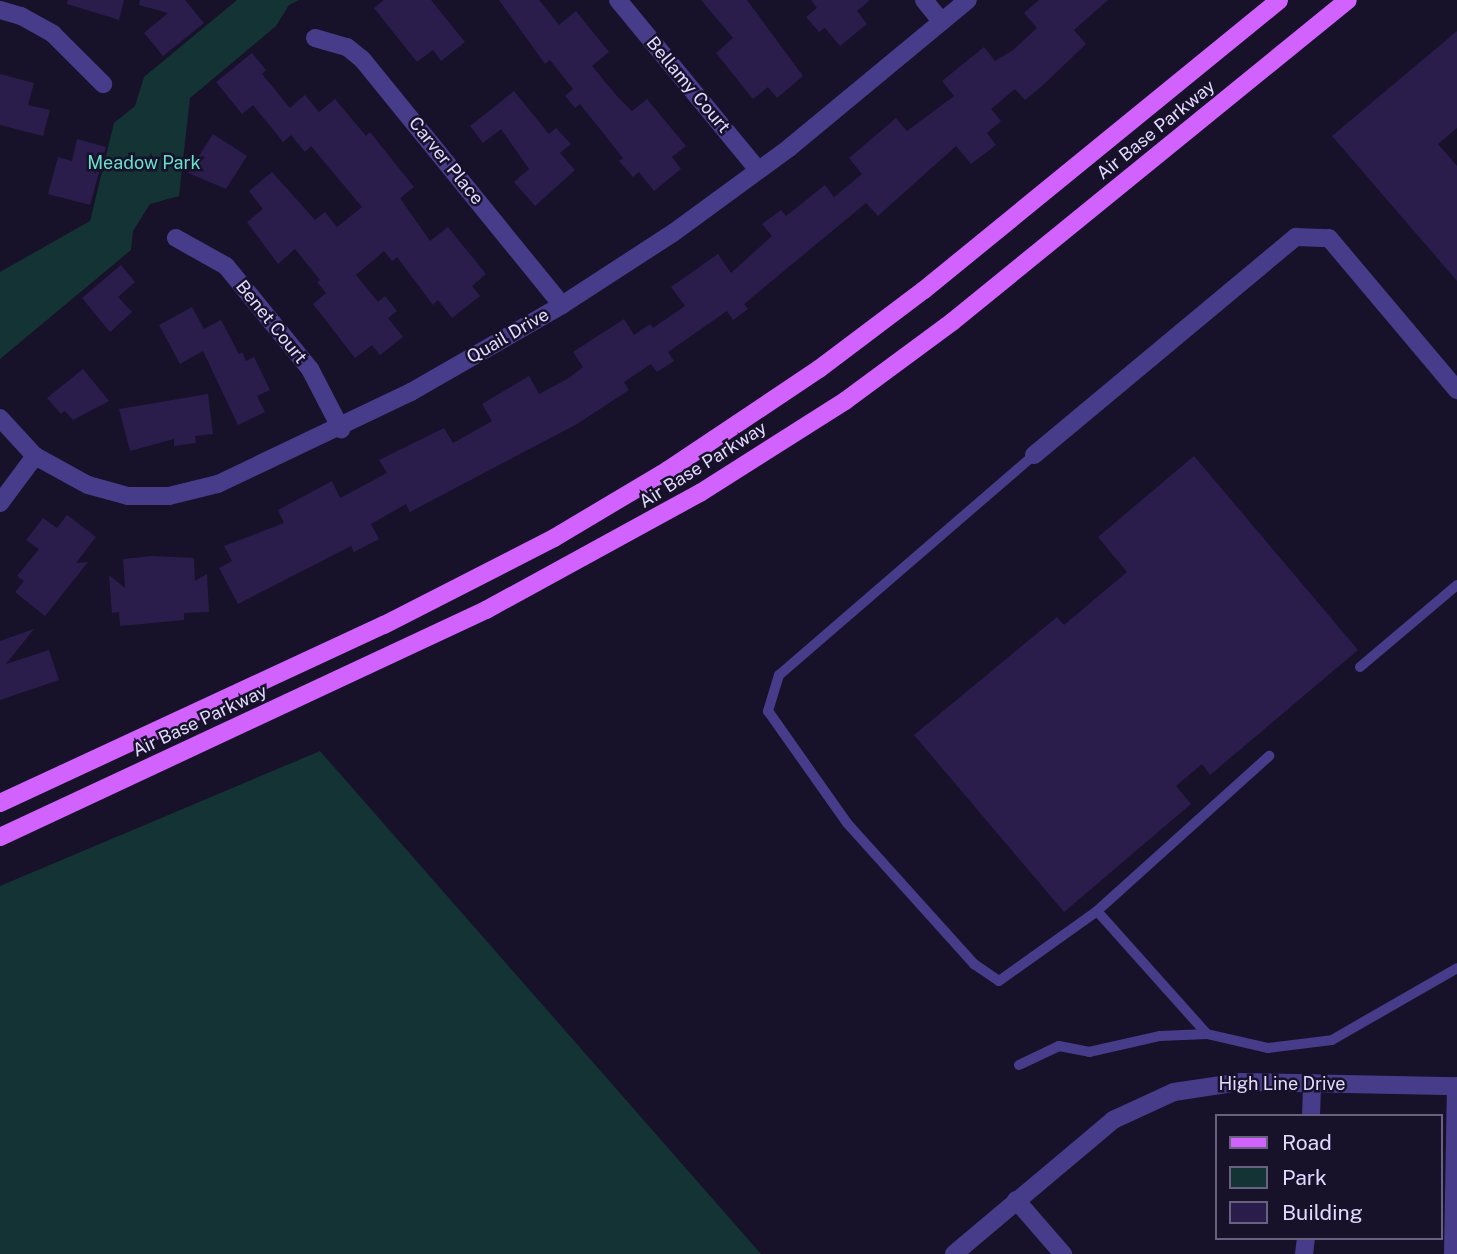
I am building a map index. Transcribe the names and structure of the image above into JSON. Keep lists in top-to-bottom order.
{
  "streets": {
    "main road": ["Air Base Parkway"],
    "street": [
      "Bellamy Court",
      "Carver Place",
      "Benet Court",
      "Quail Drive",
      "High Line Drive"
    ]
  },
  "crossings": [
    ["Bellamy Court", "Quail Drive"],
    ["Carver Place", "Quail Drive"],
    ["Benet Court", "Quail Drive"]
  ],
  "parks": ["Meadow Park"],
  "legend": ["Road", "Park", "Building"]
}
